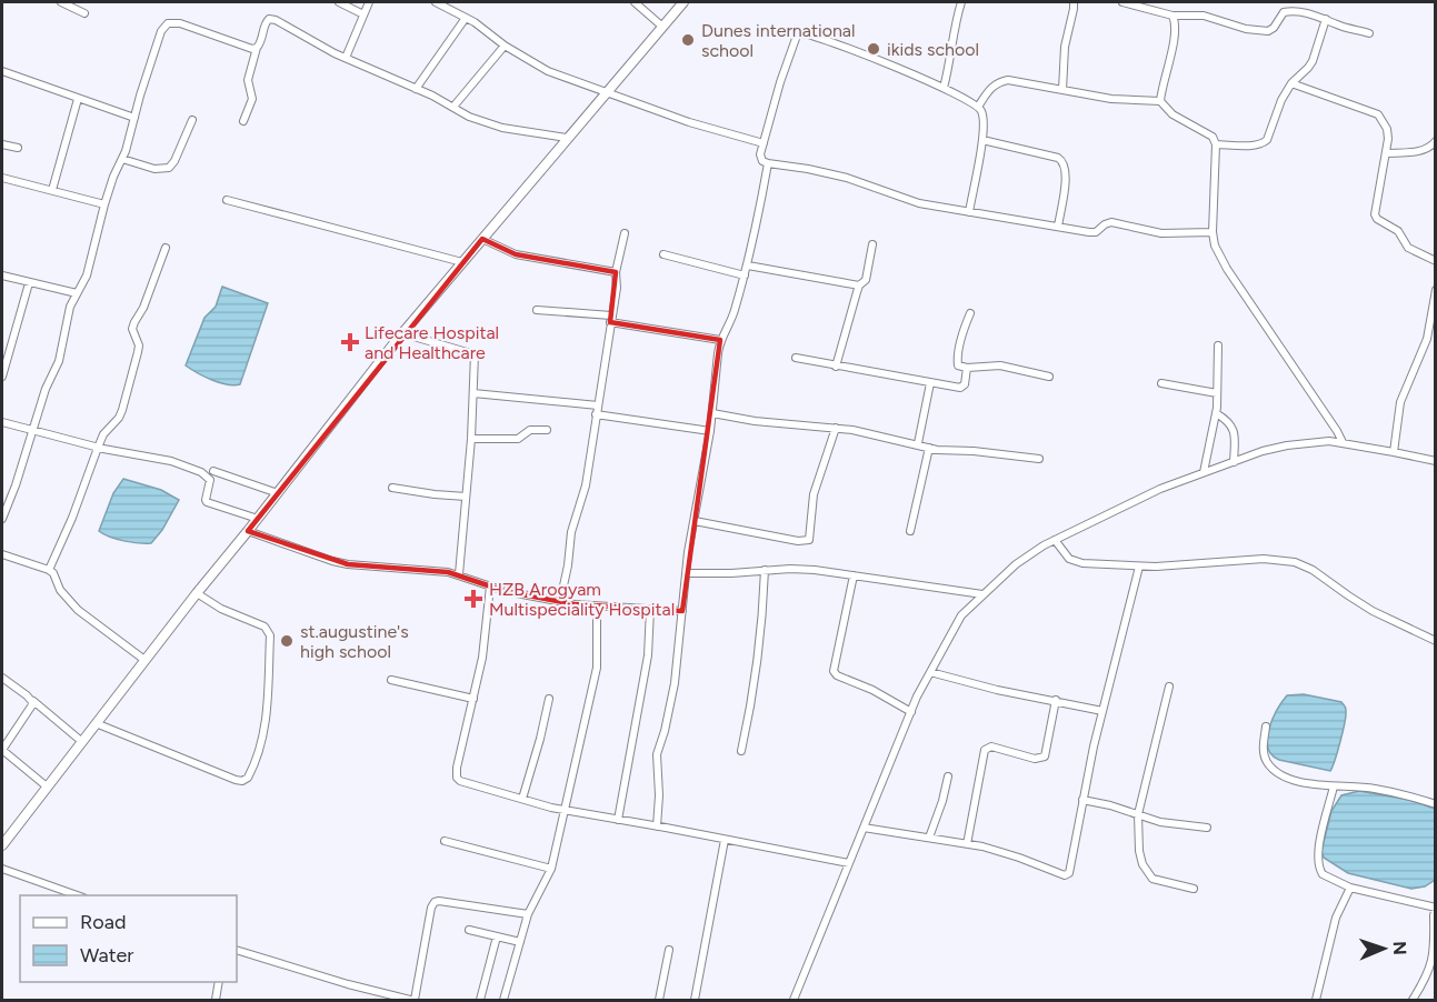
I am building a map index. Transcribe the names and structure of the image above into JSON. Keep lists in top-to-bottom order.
{
  "places": {
    "other": ["Dunes international school", "ikids school", "st.augustine's high school"],
    "health": ["Lifecare Hospital and Healthcare", "HZB Arogyam Multispeciality Hospital"]
  },
  "legend": ["Road", "Water"],
  "north": "right"
}
